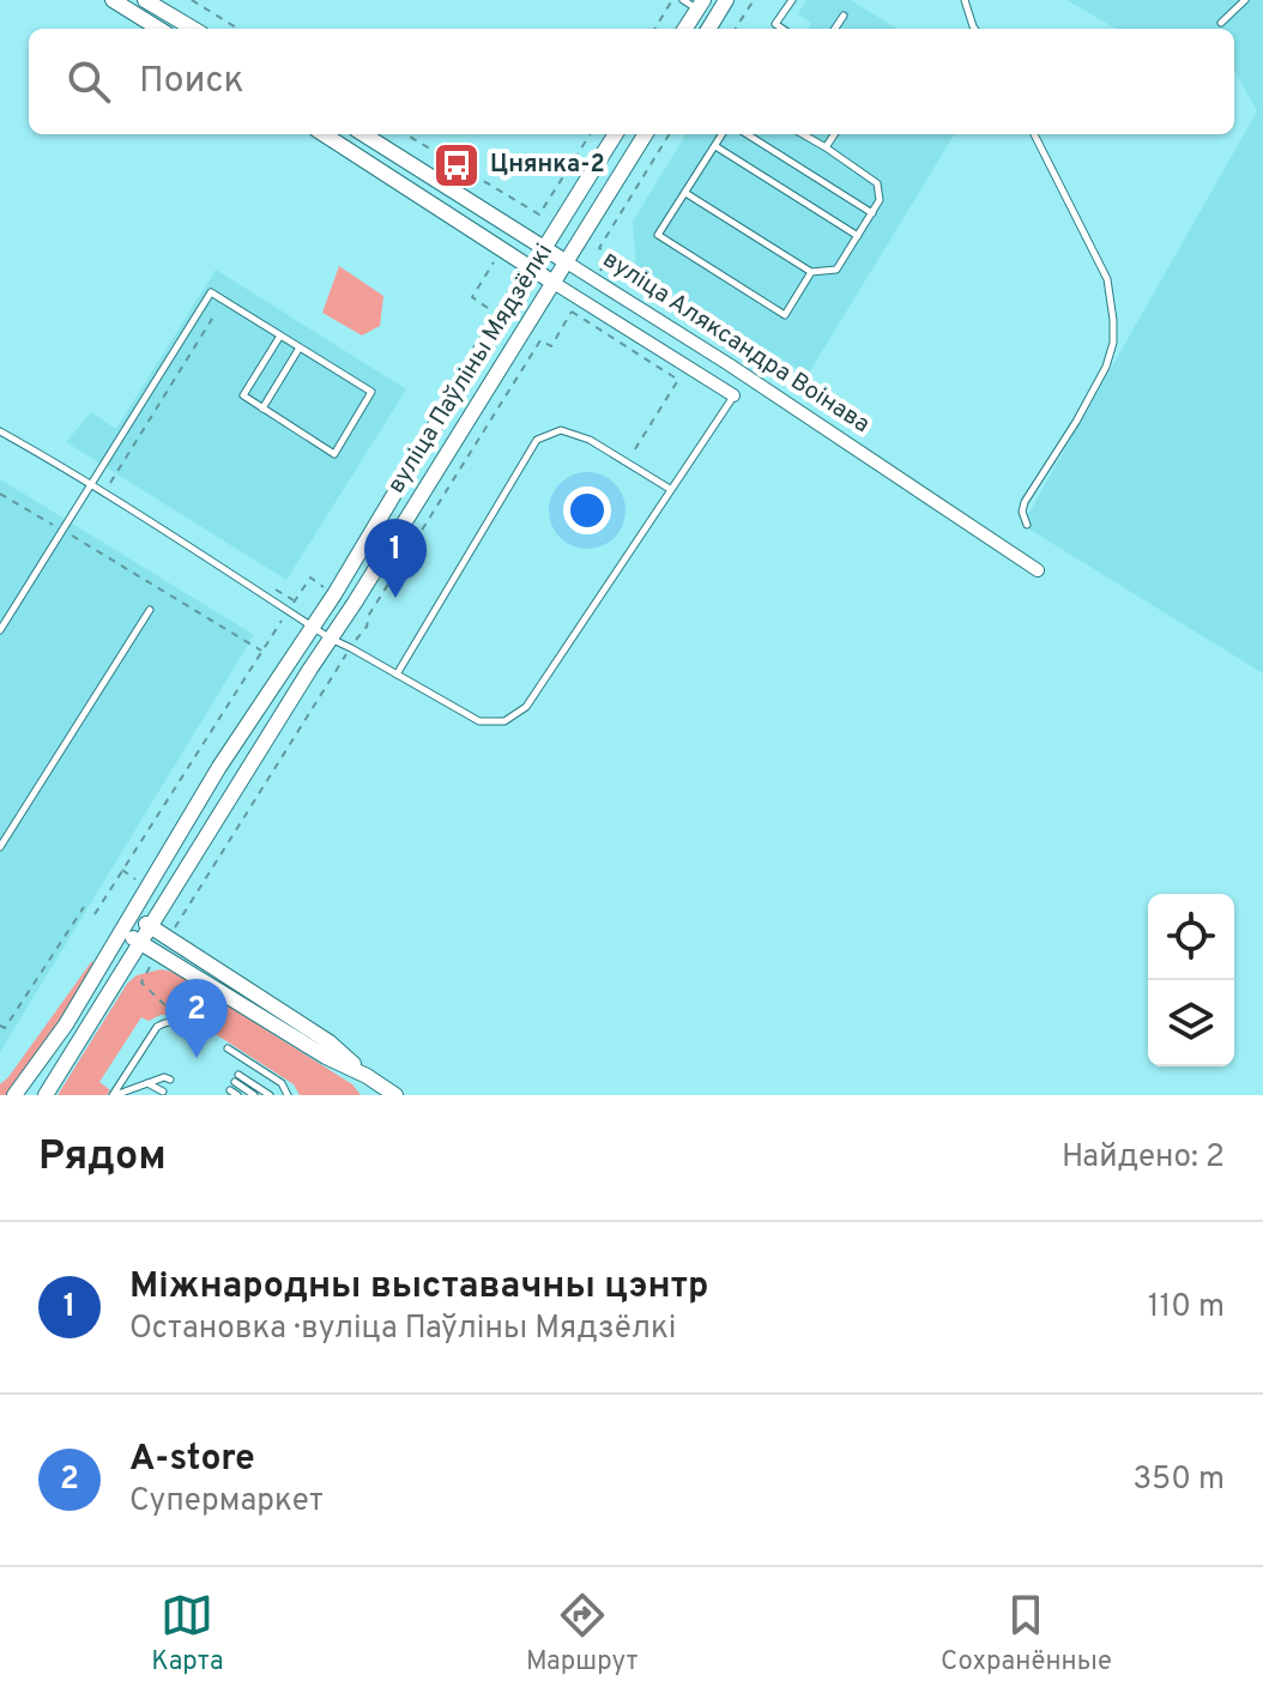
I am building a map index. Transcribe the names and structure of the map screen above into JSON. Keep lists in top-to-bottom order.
{
  "streets": {
    "street": ["вуліца Аляксандра Воінава", "вуліца Паўліны Мядзёлкі"]
  },
  "crossings": [
    ["вуліца Аляксандра Воінава", "вуліца Паўліны Мядзёлкі"]
  ],
  "places": {
    "bus stop": ["Цнянка-2"]
  },
  "page": {
    "search": "Поиск",
    "pins": ["1", "2"],
    "heading": ["Рядом", "Найдено: 2"],
    "list": [
      {
        "mark": "1",
        "name": "Міжнародны выставачны цэнтр",
        "note": "Остановка · вуліца Паўліны Мядзёлкі",
        "value": "110 m"
      },
      {
        "mark": "2",
        "name": "А-store",
        "note": "Супермаркет",
        "value": "350 m"
      }
    ],
    "nav": ["Карта", "Маршрут", "Сохранённые"]
  }
}
